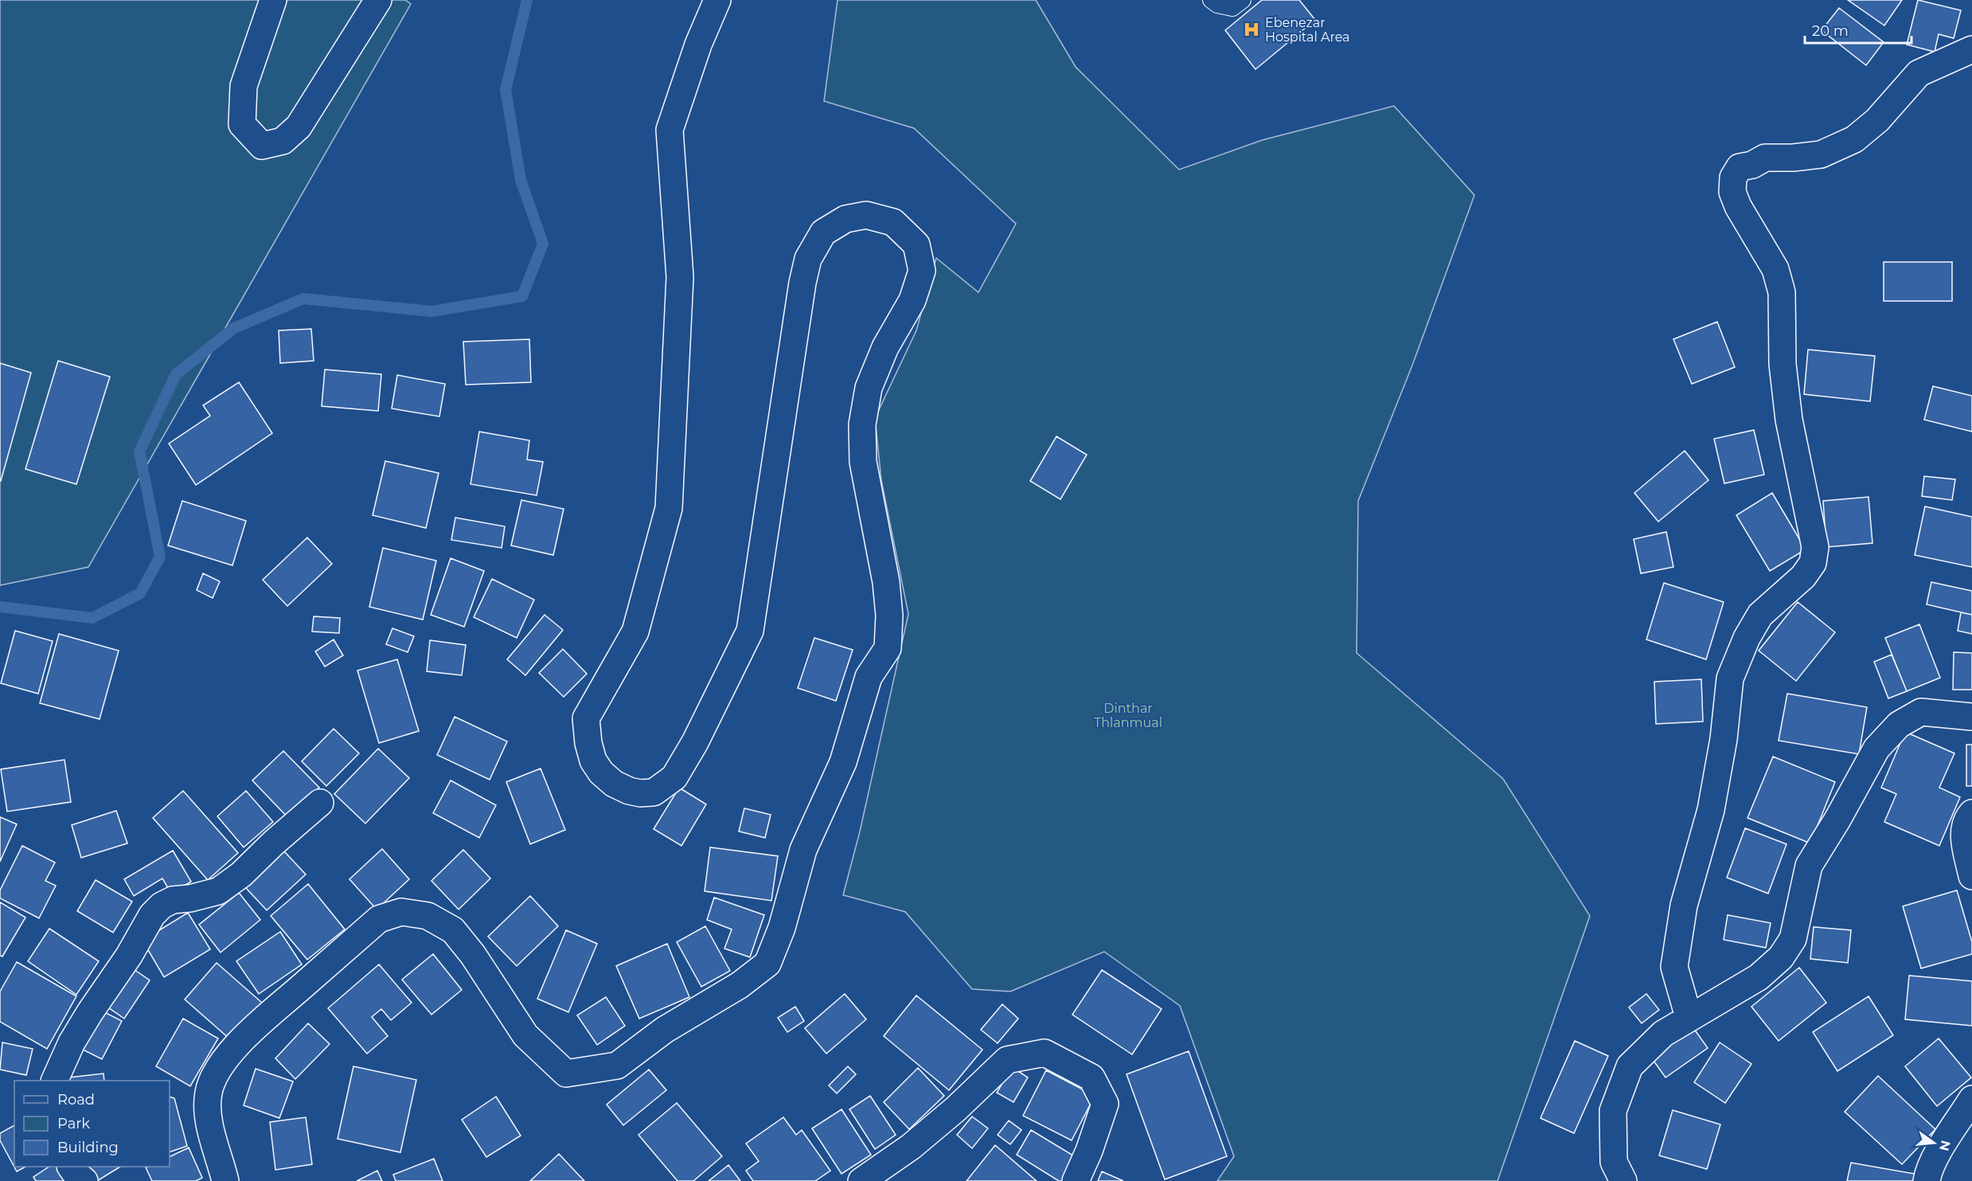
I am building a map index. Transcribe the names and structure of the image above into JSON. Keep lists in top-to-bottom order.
{
  "parks": ["Dinthar Thlanmual"],
  "places": {
    "hospital": ["Ebenezar Hospital Area"]
  },
  "legend": ["Road", "Park", "Building"],
  "scale_bar": "20 m",
  "north": "right"
}
